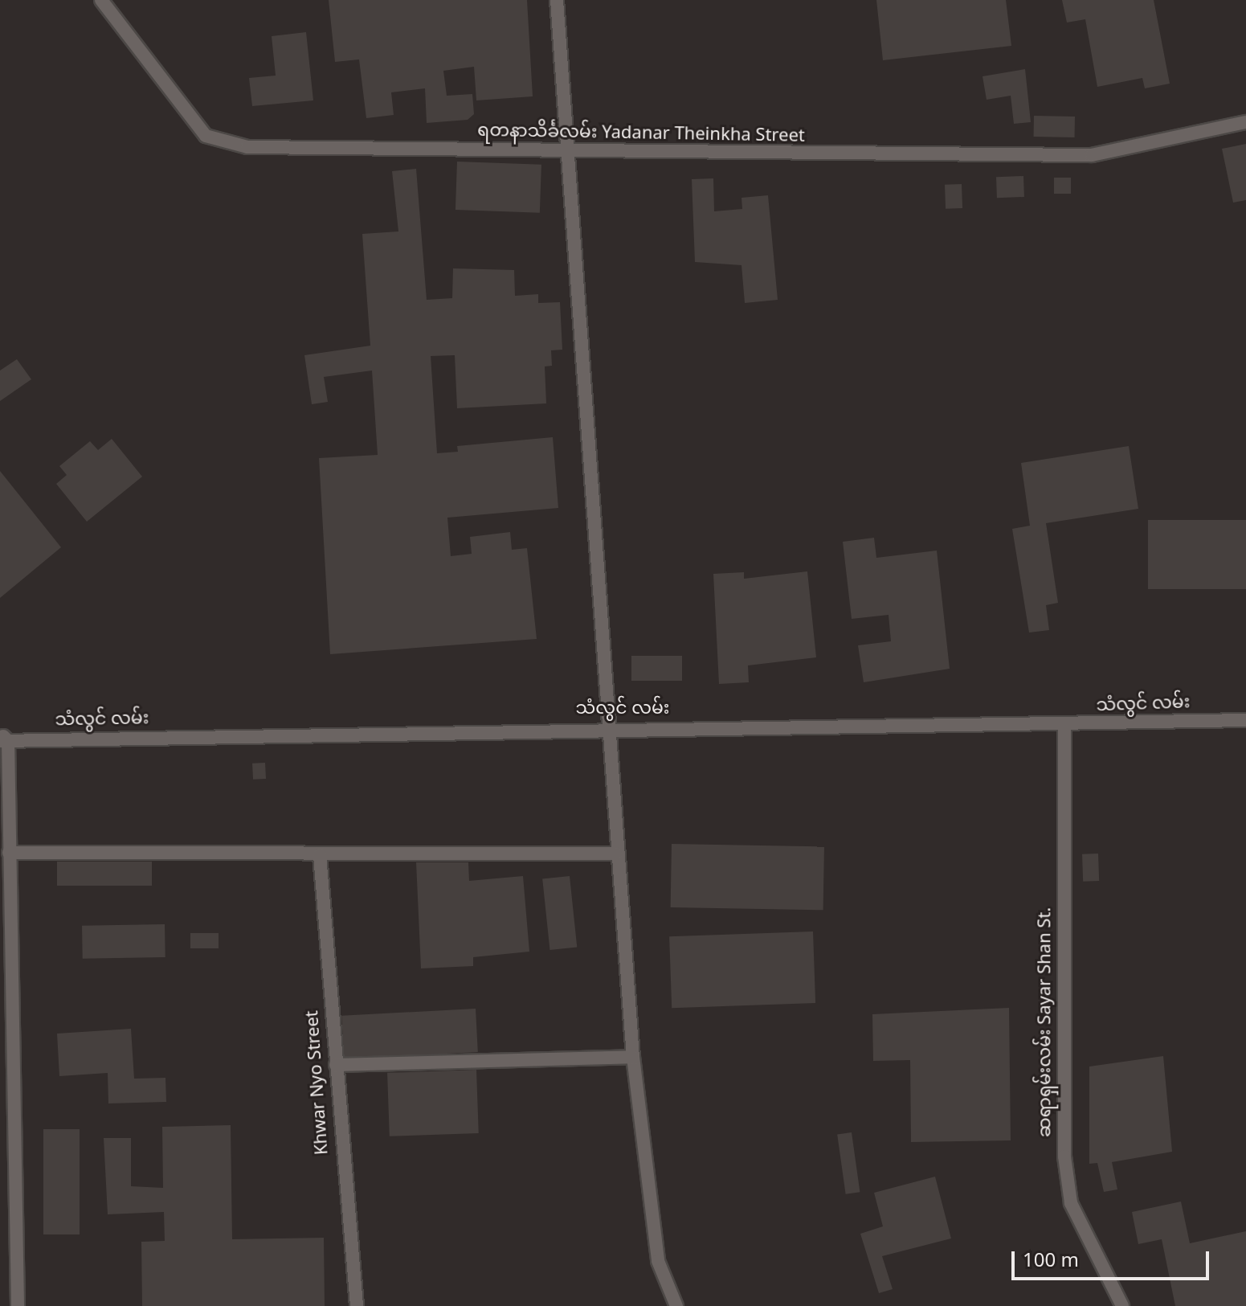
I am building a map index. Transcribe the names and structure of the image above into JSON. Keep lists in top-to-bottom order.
{
  "streets": {
    "street": [
      "ရတနာသိင်္ခလမ်း Yadanar Theinkha Street",
      "သံလွင် လမ်း",
      "ဆရာရှမ်းလမ်း Sayar Shan St.",
      "Khwar Nyo Street"
    ]
  },
  "crossings": [
    ["သံလွင် လမ်း", "ဆရာရှမ်းလမ်း Sayar Shan St."]
  ],
  "scale_bar": "100 m"
}
